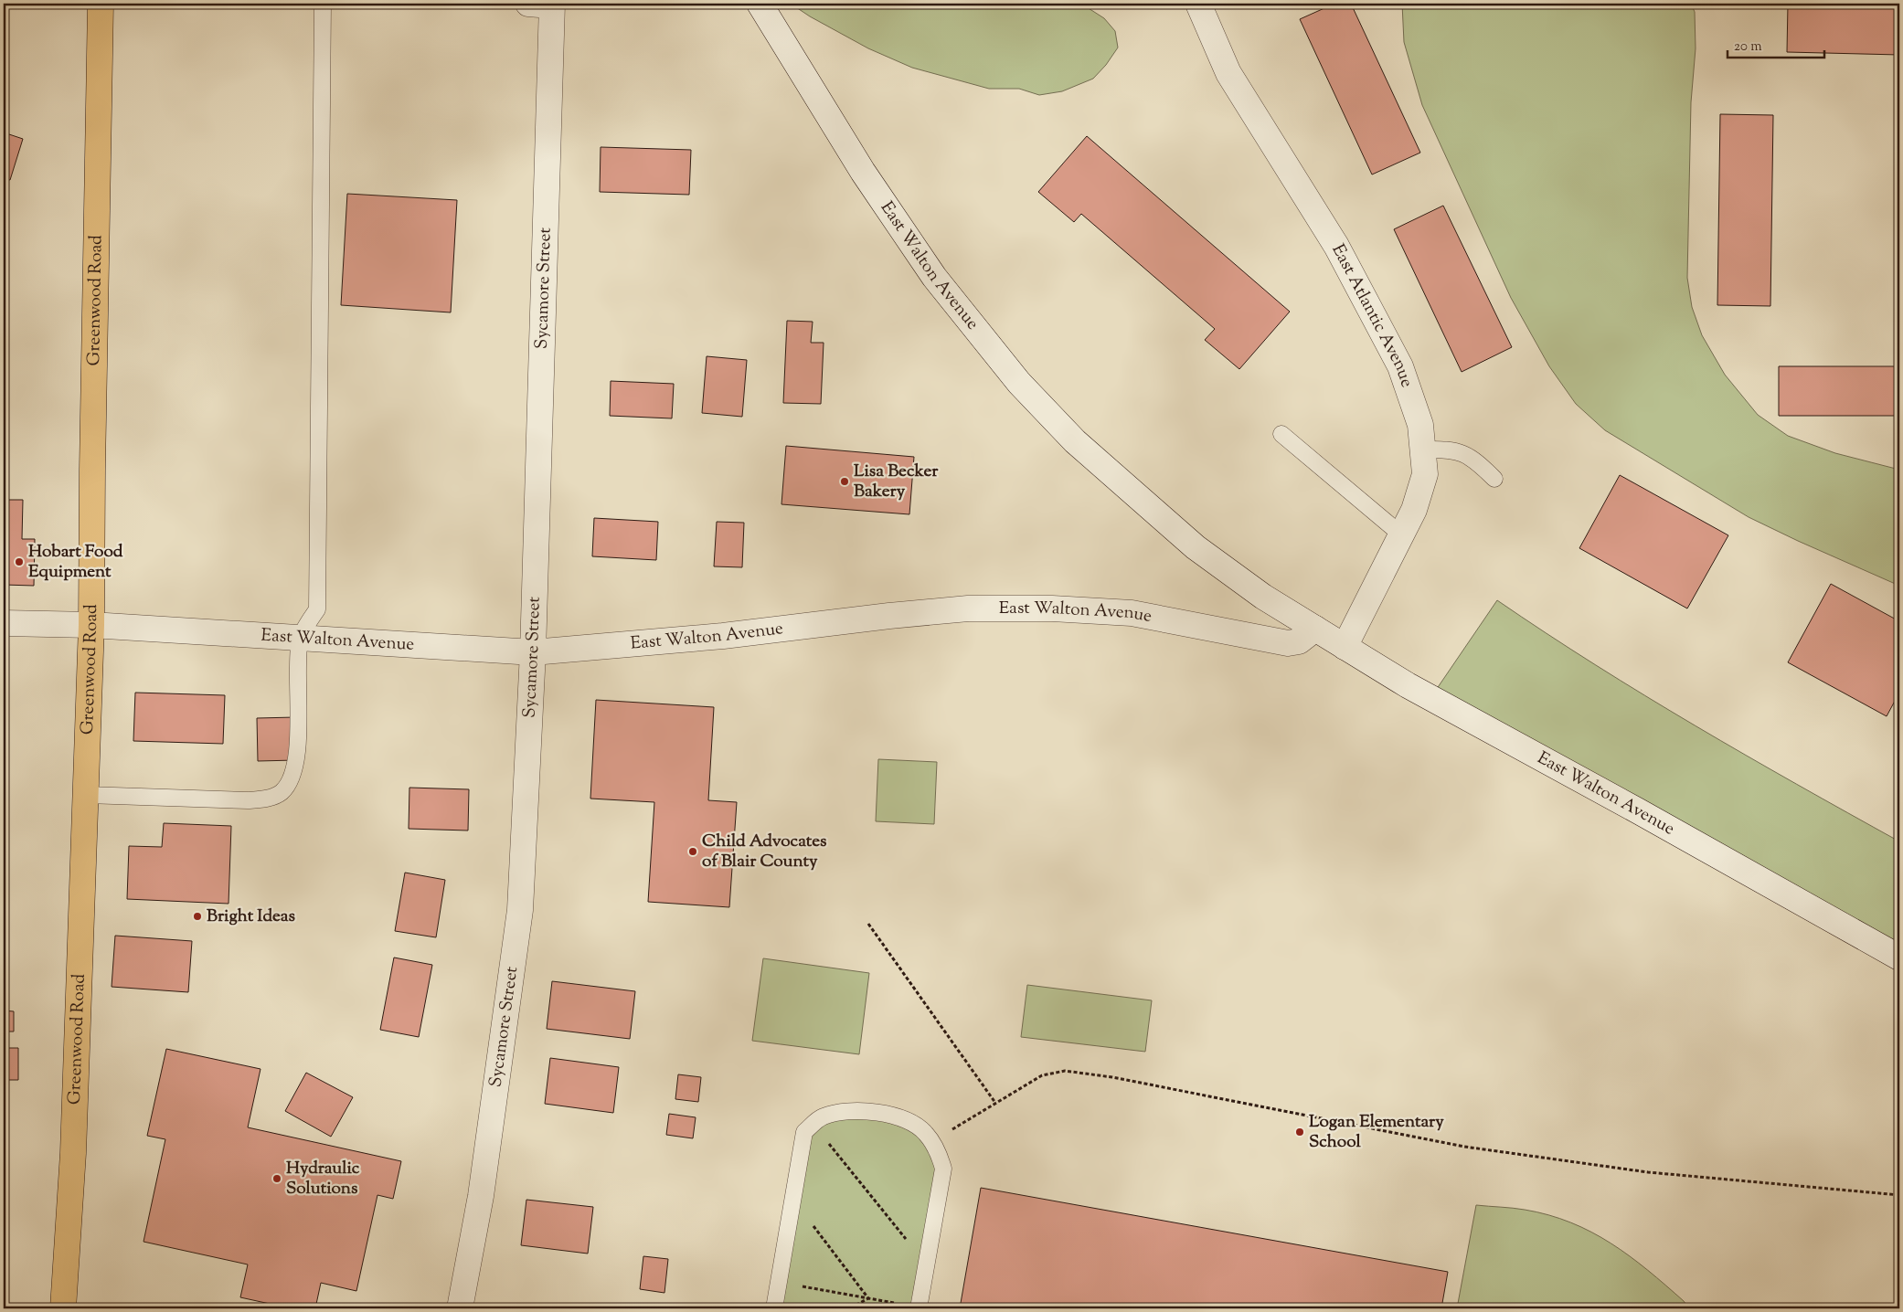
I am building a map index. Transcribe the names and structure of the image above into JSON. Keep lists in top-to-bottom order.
{
  "streets": {
    "main road": ["Greenwood Road"],
    "street": ["East Walton Avenue", "Sycamore Street", "East Atlantic Avenue"]
  },
  "crossings": [
    ["East Walton Avenue", "Sycamore Street"],
    ["East Walton Avenue", "Greenwood Road"],
    ["East Walton Avenue", "East Atlantic Avenue"]
  ],
  "places": [
    "Lisa Becker Bakery",
    "Hobart Food Equipment",
    "Child Advocates of Blair County",
    "Bright Ideas",
    "Logan Elementary School",
    "Hydraulic Solutions"
  ],
  "scale_bar": "20 m"
}
